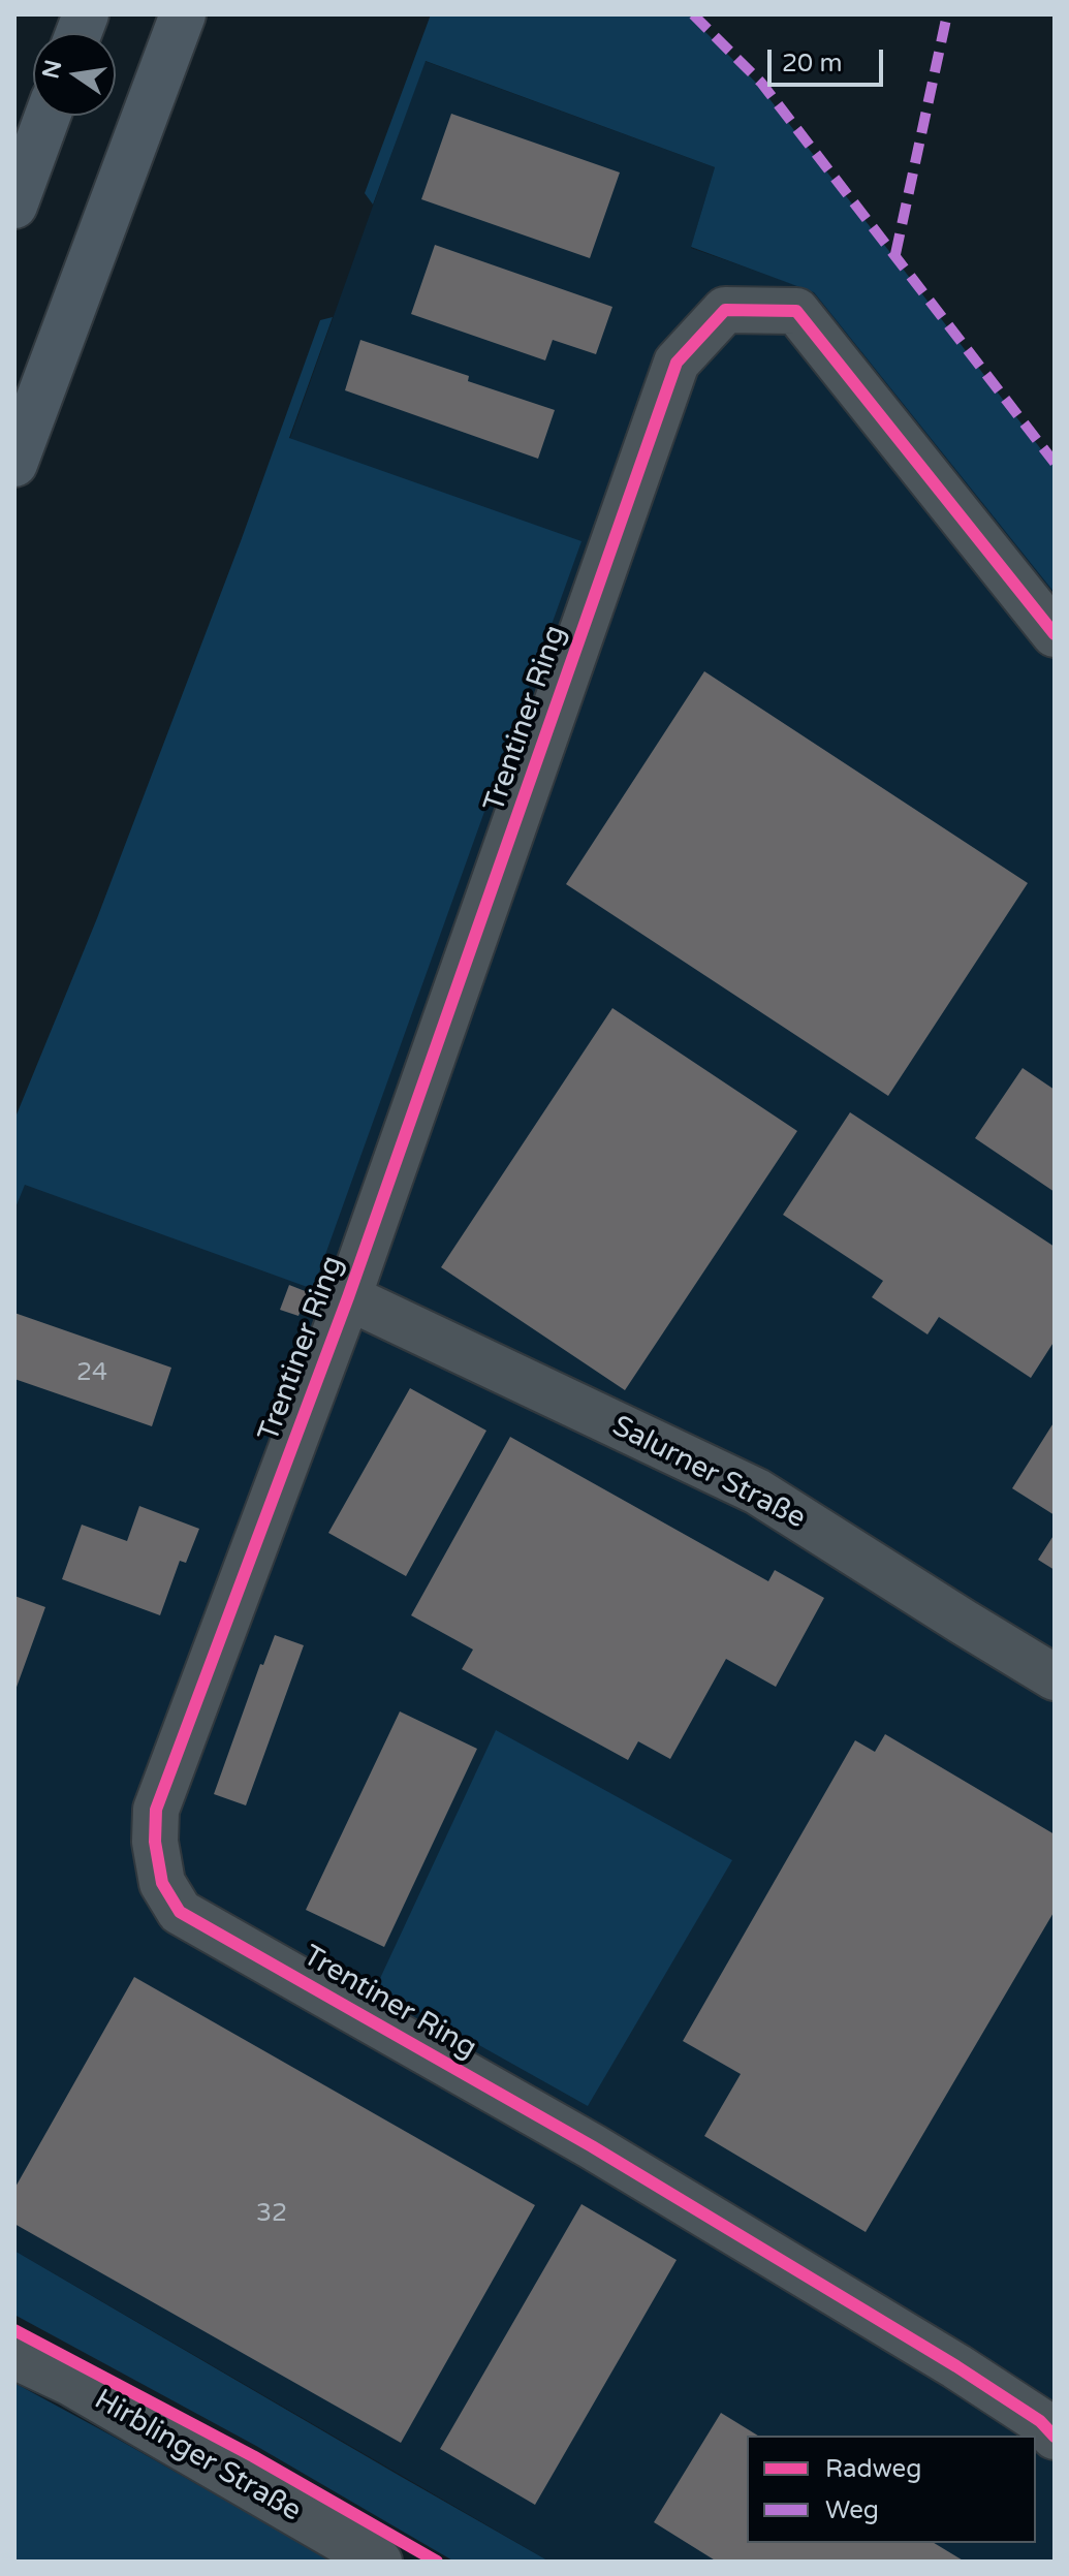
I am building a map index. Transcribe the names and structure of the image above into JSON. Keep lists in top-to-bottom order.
{
  "streets": {
    "street": ["Trentiner Ring", "Salurner Straße", "Hirblinger Straße"]
  },
  "crossings": [
    ["Trentiner Ring", "Salurner Straße"]
  ],
  "house_numbers": ["24", "32"],
  "legend": ["Radweg", "Weg"],
  "scale_bar": "20 m",
  "north": "left"
}
